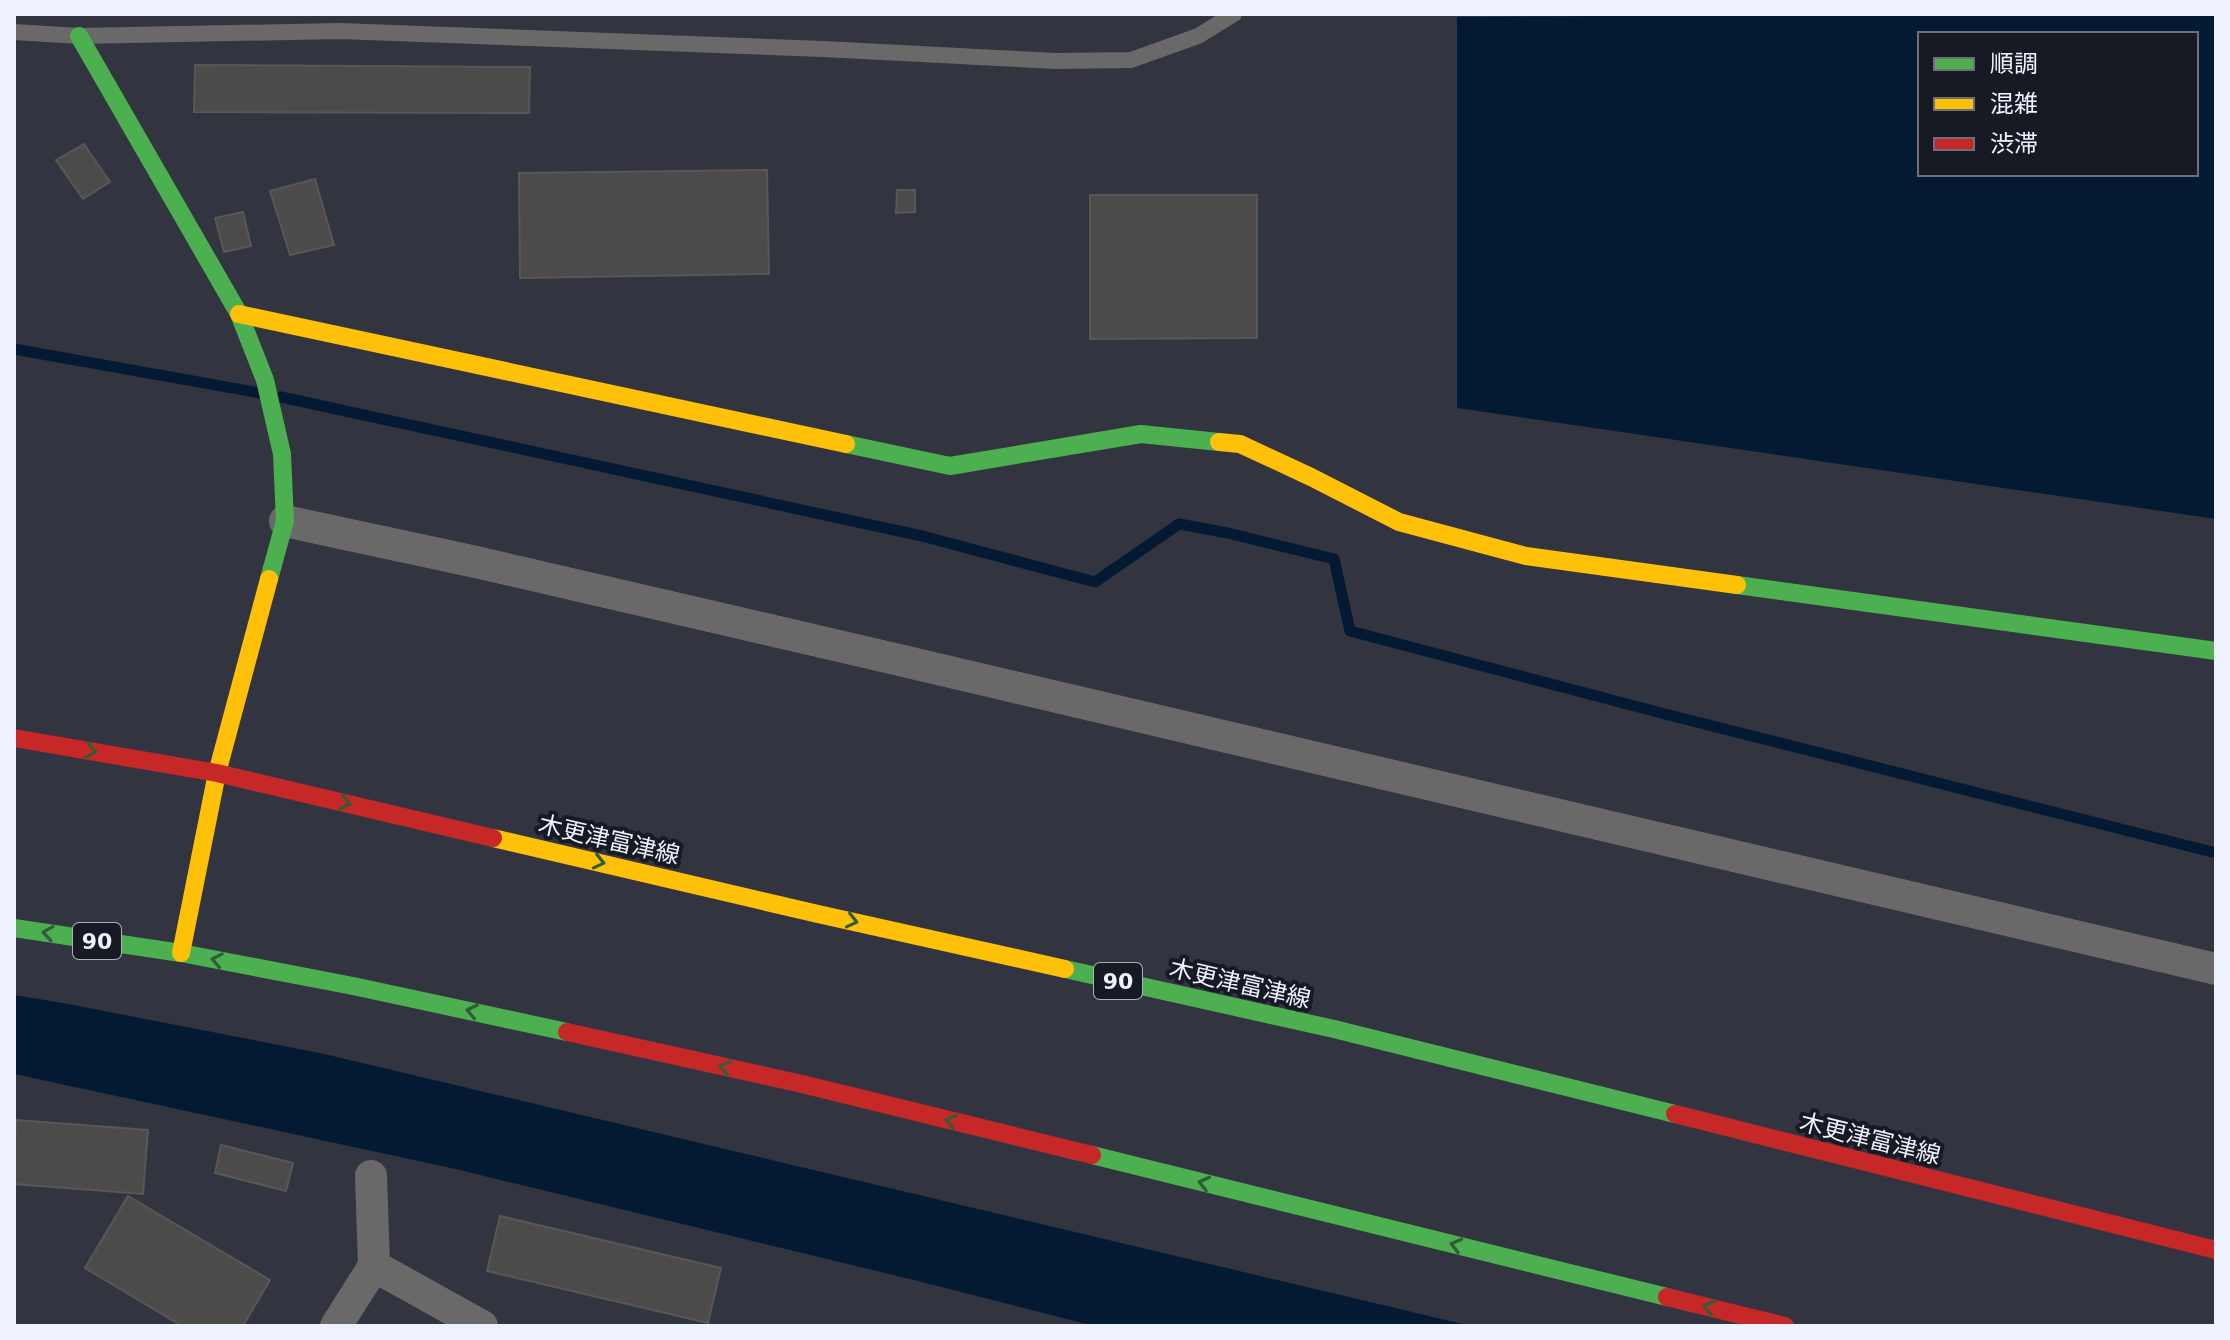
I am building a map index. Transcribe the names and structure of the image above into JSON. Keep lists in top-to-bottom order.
{
  "streets": {
    "main road": ["木更津富津線", "90"]
  },
  "one_way": ["木更津富津線"],
  "legend": ["順調", "混雑", "渋滞"]
}
